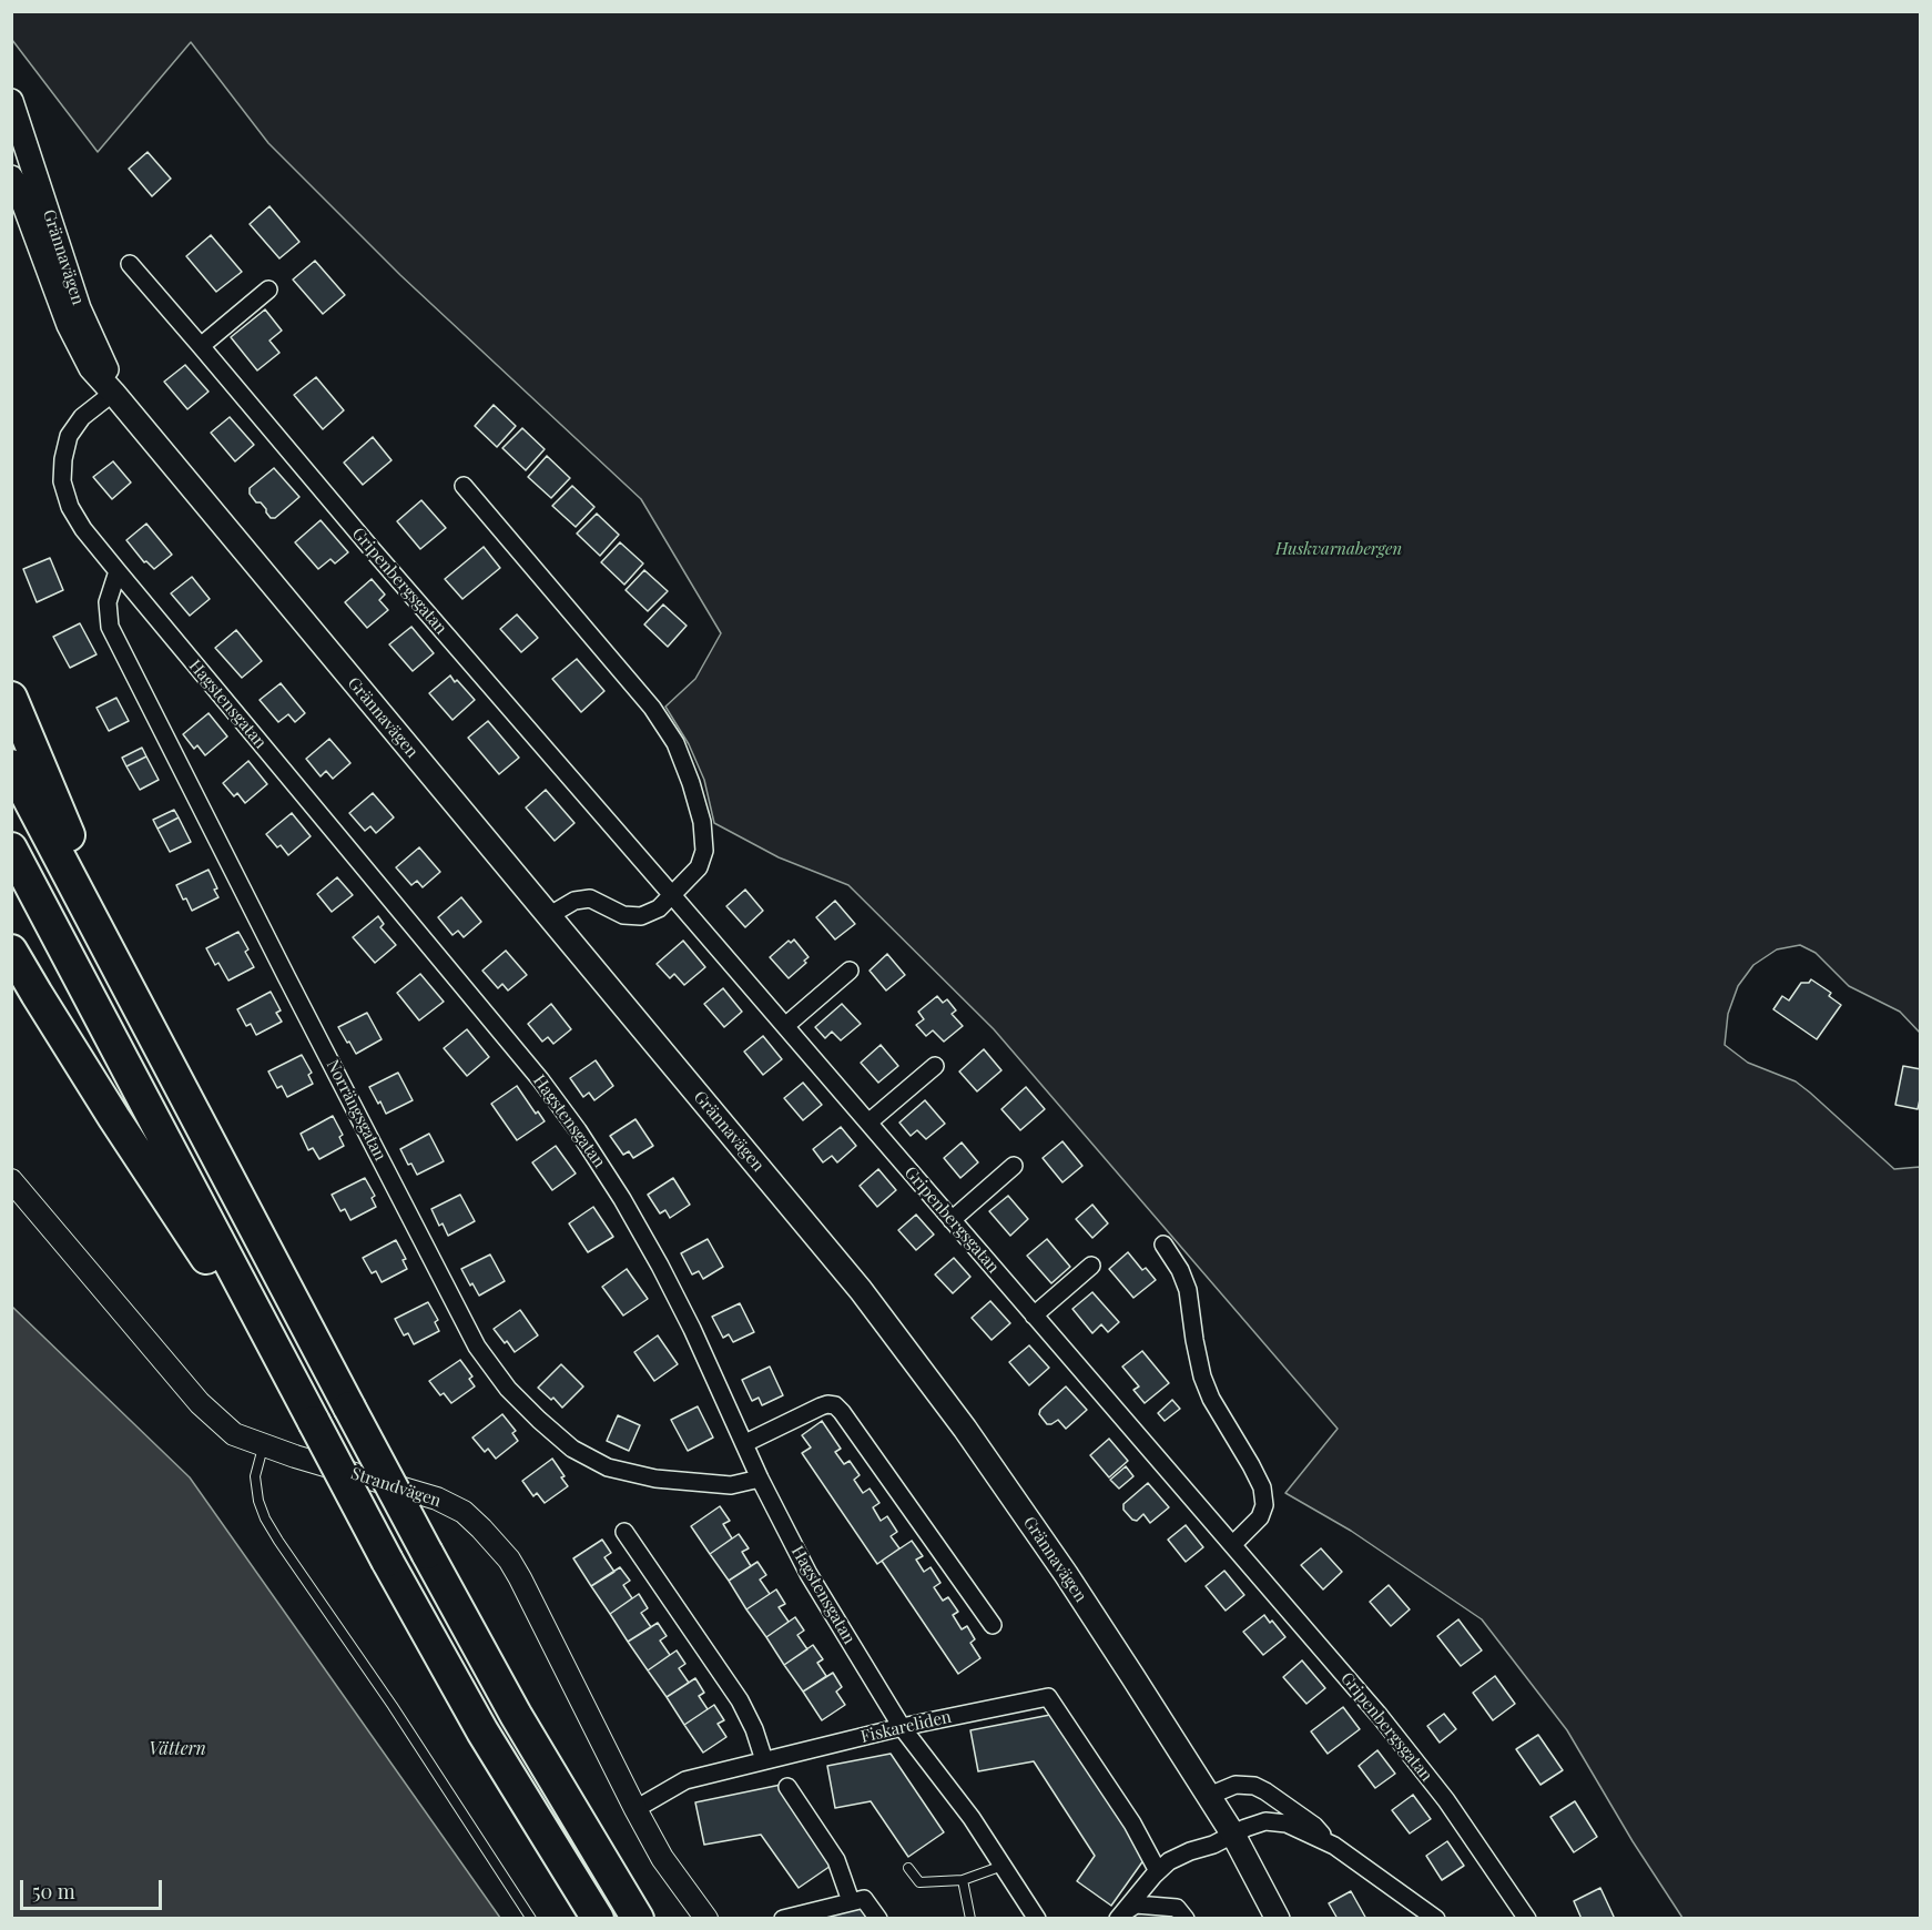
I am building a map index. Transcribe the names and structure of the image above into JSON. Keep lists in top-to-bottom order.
{
  "streets": {
    "main road": ["Grännavägen"],
    "street": [
      "Gripenbergsgatan",
      "Hagstensgatan",
      "Norrängsgatan",
      "Strandvägen",
      "Fiskareliden"
    ]
  },
  "crossings": [
    ["Grännavägen", "Hagstensgatan"],
    ["Hagstensgatan", "Norrängsgatan"],
    ["Hagstensgatan", "Fiskareliden"],
    ["Strandvägen", "Fiskareliden"]
  ],
  "water": ["Vättern"],
  "parks": ["Huskvarnabergen"],
  "scale_bar": "50 m"
}
